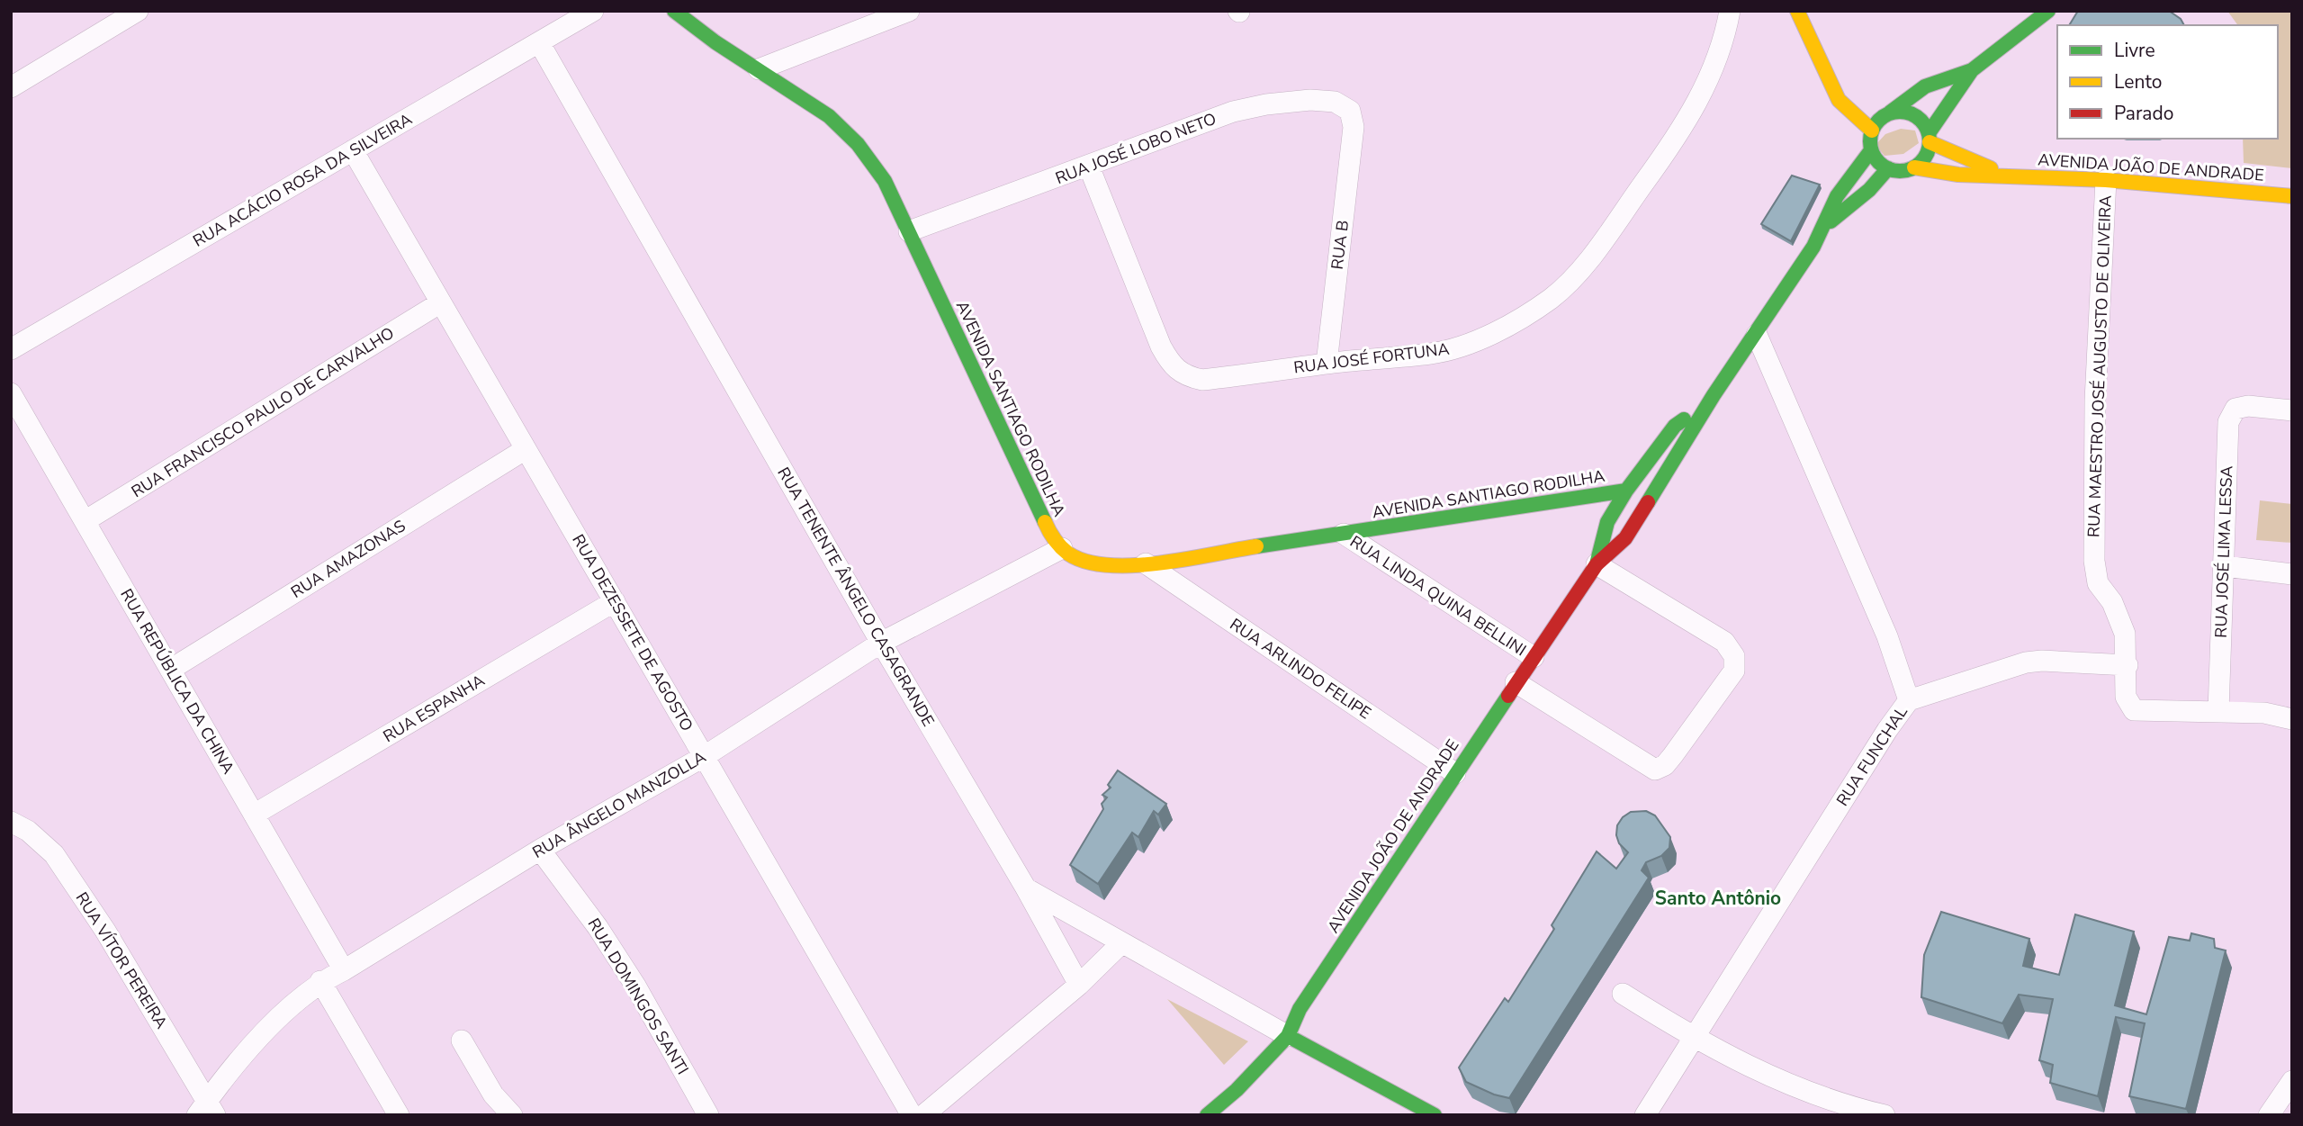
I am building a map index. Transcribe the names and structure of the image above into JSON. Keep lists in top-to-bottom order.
{
  "streets": {
    "main road": ["AVENIDA JOÃO DE ANDRADE", "AVENIDA SANTIAGO RODILHA"],
    "street": [
      "RUA JOSÉ LOBO NETO",
      "RUA ACÁCIO ROSA DA SILVEIRA",
      "RUA B",
      "RUA JOSÉ FORTUNA",
      "RUA MAESTRO JOSÉ AUGUSTO DE OLIVEIRA",
      "RUA FRANCISCO PAULO DE CARVALHO",
      "RUA JOSÉ LIMA LESSA",
      "RUA AMAZONAS",
      "RUA LINDA QUINA BELLINI",
      "RUA TENENTE ÂNGELO CASAGRANDE",
      "RUA DEZESSETE DE AGOSTO",
      "RUA ARLINDO FELIPE",
      "RUA REPÚBLICA DA CHINA",
      "RUA ESPANHA",
      "RUA FUNCHAL",
      "RUA ÂNGELO MANZOLLA",
      "RUA VÍTOR PEREIRA",
      "RUA DOMINGOS SANTI"
    ]
  },
  "crossings": [
    ["RUA JOSÉ LOBO NETO", "RUA B"],
    ["RUA JOSÉ LOBO NETO", "RUA JOSÉ FORTUNA"],
    ["RUA JOSÉ LOBO NETO", "AVENIDA SANTIAGO RODILHA"],
    ["AVENIDA JOÃO DE ANDRADE", "RUA MAESTRO JOSÉ AUGUSTO DE OLIVEIRA"],
    ["AVENIDA JOÃO DE ANDRADE", "AVENIDA SANTIAGO RODILHA"],
    ["AVENIDA JOÃO DE ANDRADE", "RUA LINDA QUINA BELLINI"],
    ["AVENIDA JOÃO DE ANDRADE", "RUA TENENTE ÂNGELO CASAGRANDE"],
    ["AVENIDA JOÃO DE ANDRADE", "RUA ARLINDO FELIPE"],
    ["AVENIDA JOÃO DE ANDRADE", "RUA FUNCHAL"],
    ["RUA ACÁCIO ROSA DA SILVEIRA", "RUA TENENTE ÂNGELO CASAGRANDE"],
    ["RUA ACÁCIO ROSA DA SILVEIRA", "RUA DEZESSETE DE AGOSTO"],
    ["RUA B", "RUA JOSÉ FORTUNA"],
    ["RUA MAESTRO JOSÉ AUGUSTO DE OLIVEIRA", "RUA JOSÉ LIMA LESSA"],
    ["AVENIDA SANTIAGO RODILHA", "RUA LINDA QUINA BELLINI"],
    ["AVENIDA SANTIAGO RODILHA", "RUA ARLINDO FELIPE"],
    ["AVENIDA SANTIAGO RODILHA", "RUA ÂNGELO MANZOLLA"],
    ["RUA FRANCISCO PAULO DE CARVALHO", "RUA DEZESSETE DE AGOSTO"],
    ["RUA FRANCISCO PAULO DE CARVALHO", "RUA REPÚBLICA DA CHINA"],
    ["RUA AMAZONAS", "RUA DEZESSETE DE AGOSTO"],
    ["RUA AMAZONAS", "RUA REPÚBLICA DA CHINA"],
    ["RUA TENENTE ÂNGELO CASAGRANDE", "RUA ÂNGELO MANZOLLA"],
    ["RUA DEZESSETE DE AGOSTO", "RUA ESPANHA"],
    ["RUA DEZESSETE DE AGOSTO", "RUA ÂNGELO MANZOLLA"],
    ["RUA REPÚBLICA DA CHINA", "RUA ESPANHA"],
    ["RUA REPÚBLICA DA CHINA", "RUA ÂNGELO MANZOLLA"],
    ["RUA ÂNGELO MANZOLLA", "RUA VÍTOR PEREIRA"],
    ["RUA ÂNGELO MANZOLLA", "RUA DOMINGOS SANTI"]
  ],
  "districts": ["Santo Antônio"],
  "legend": ["Livre", "Lento", "Parado"]
}
